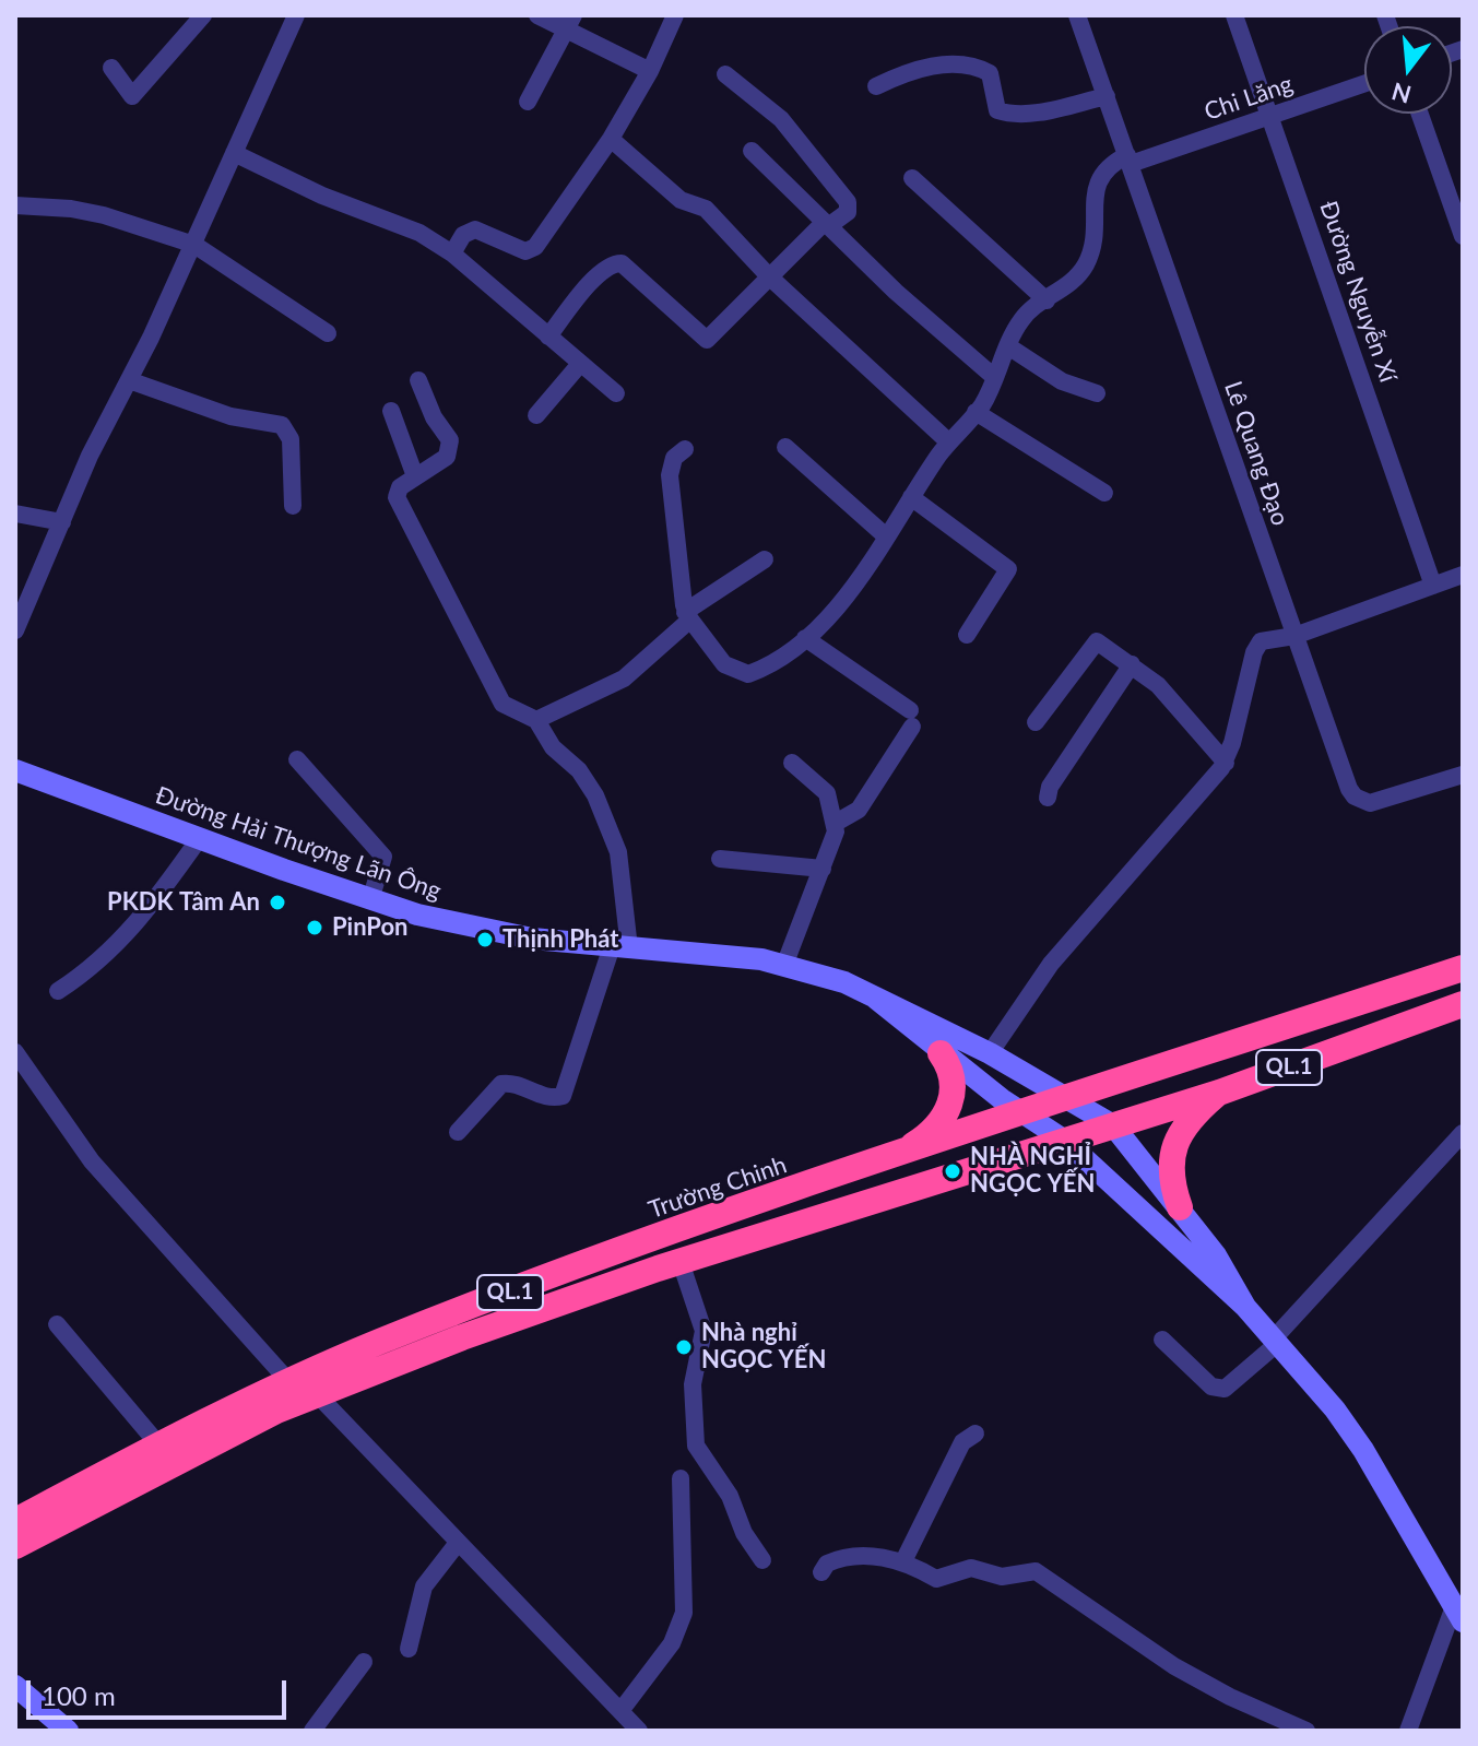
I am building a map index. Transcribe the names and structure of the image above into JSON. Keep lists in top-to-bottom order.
{
  "streets": {
    "highway": ["QL.1", "Trường Chinh"],
    "street": [
      "Chi Lăng",
      "Đường Nguyễn Xí",
      "Lê Quang Đạo",
      "Đường Hải Thượng Lãn Ông"
    ]
  },
  "crossings": [
    ["Chi Lăng", "Đường Nguyễn Xí"],
    ["Chi Lăng", "Lê Quang Đạo"],
    ["Đường Hải Thượng Lãn Ông", "QL.1"],
    ["Đường Hải Thượng Lãn Ông", "Trường Chinh"]
  ],
  "places": [
    "PKDK Tâm An",
    "PinPon",
    "Thịnh Phát",
    "NHÀ NGHỈ NGỌC YẾN",
    "Nhà nghỉ NGỌC YẾN"
  ],
  "scale_bar": "100 m",
  "north": "bottom"
}
